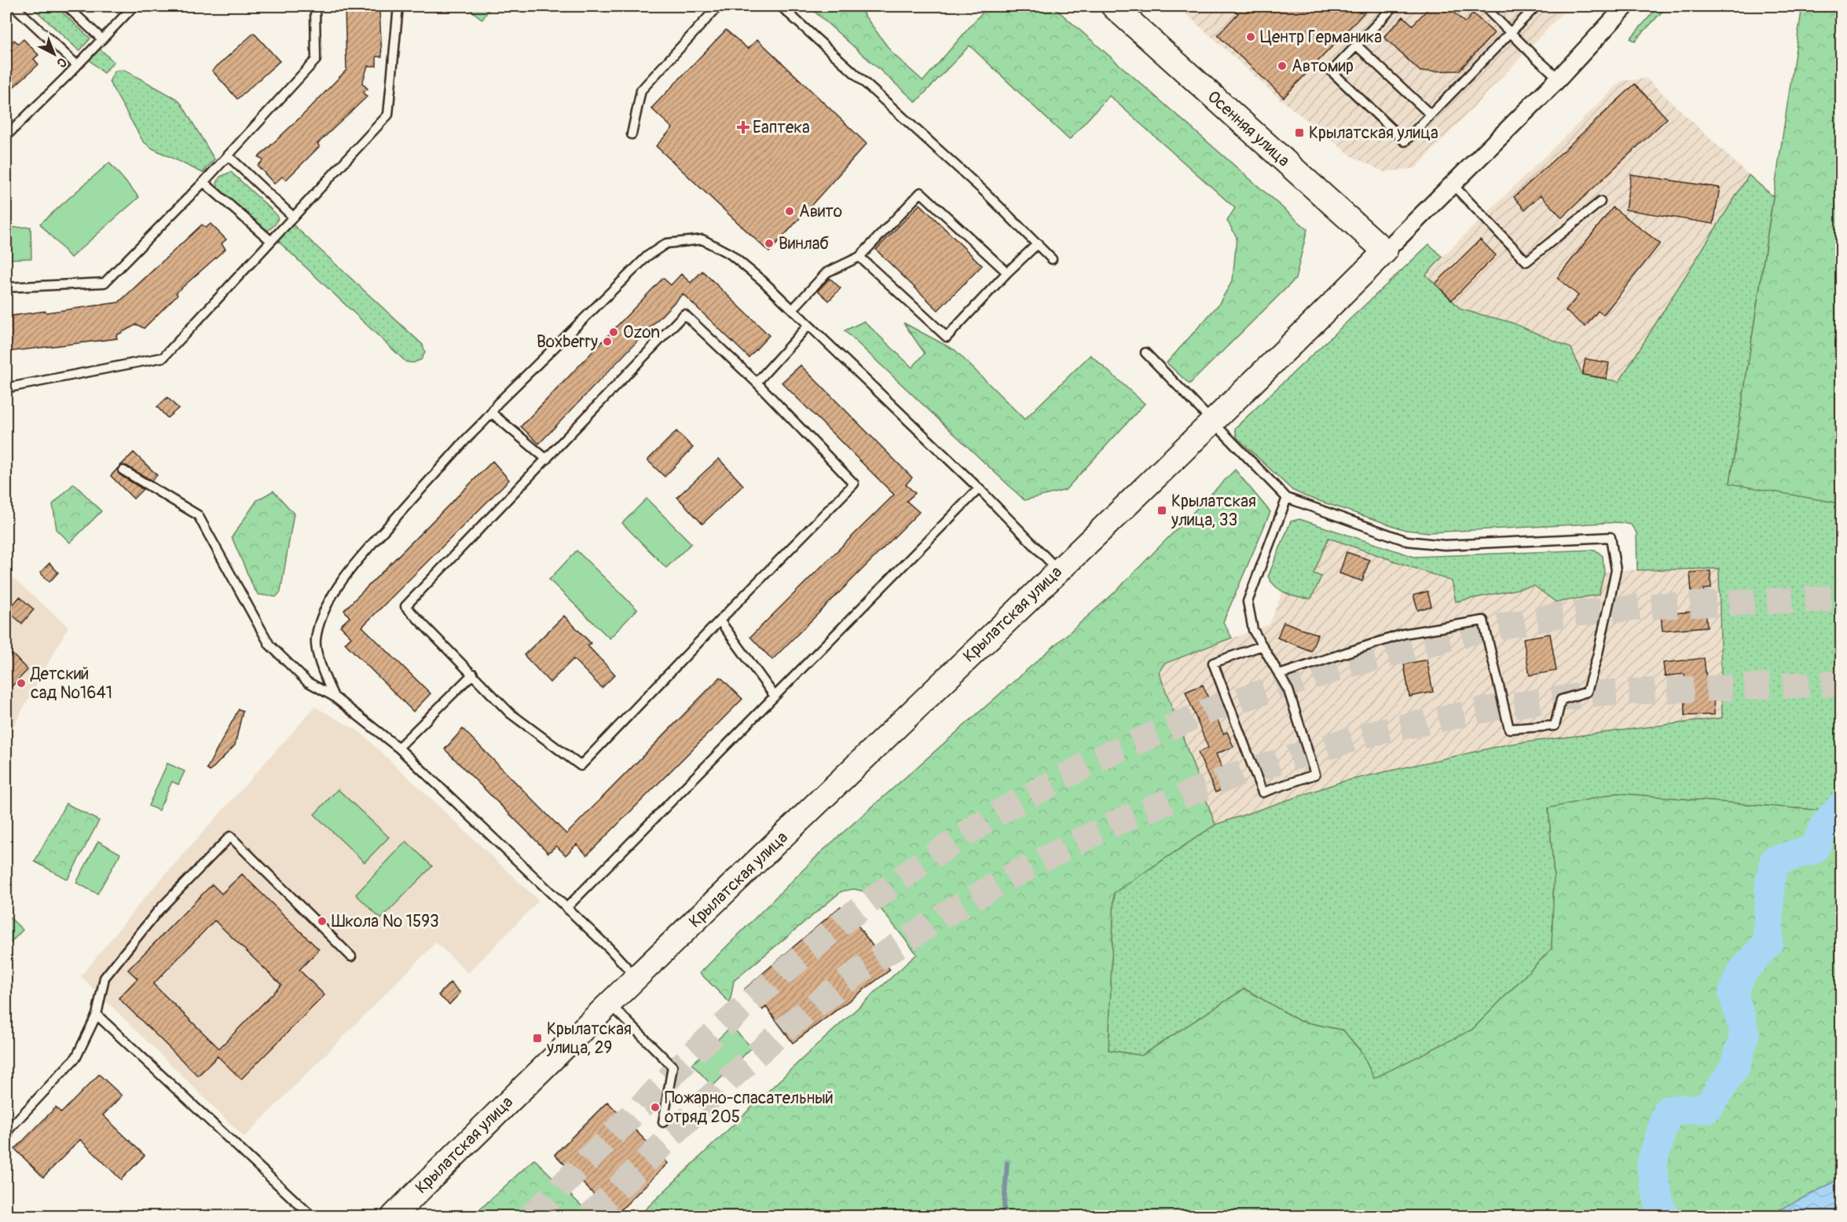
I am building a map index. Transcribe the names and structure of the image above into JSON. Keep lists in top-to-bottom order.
{
  "streets": {
    "main road": ["Осенняя улица", "Крылатская улица"]
  },
  "crossings": [
    ["Осенняя улица", "Крылатская улица"]
  ],
  "places": {
    "other": [
      "Центр Германика",
      "Автомир",
      "Авито",
      "Винлаб",
      "Ozon",
      "Boxberry",
      "Детский сад №1641",
      "Школа № 1593",
      "Пожарно-спасательный отряд 205"
    ],
    "health": ["Еаптека"],
    "transit": ["Крылатская улица", "Крылатская улица, 33", "Крылатская улица, 29"]
  },
  "north": "bottom right"
}
